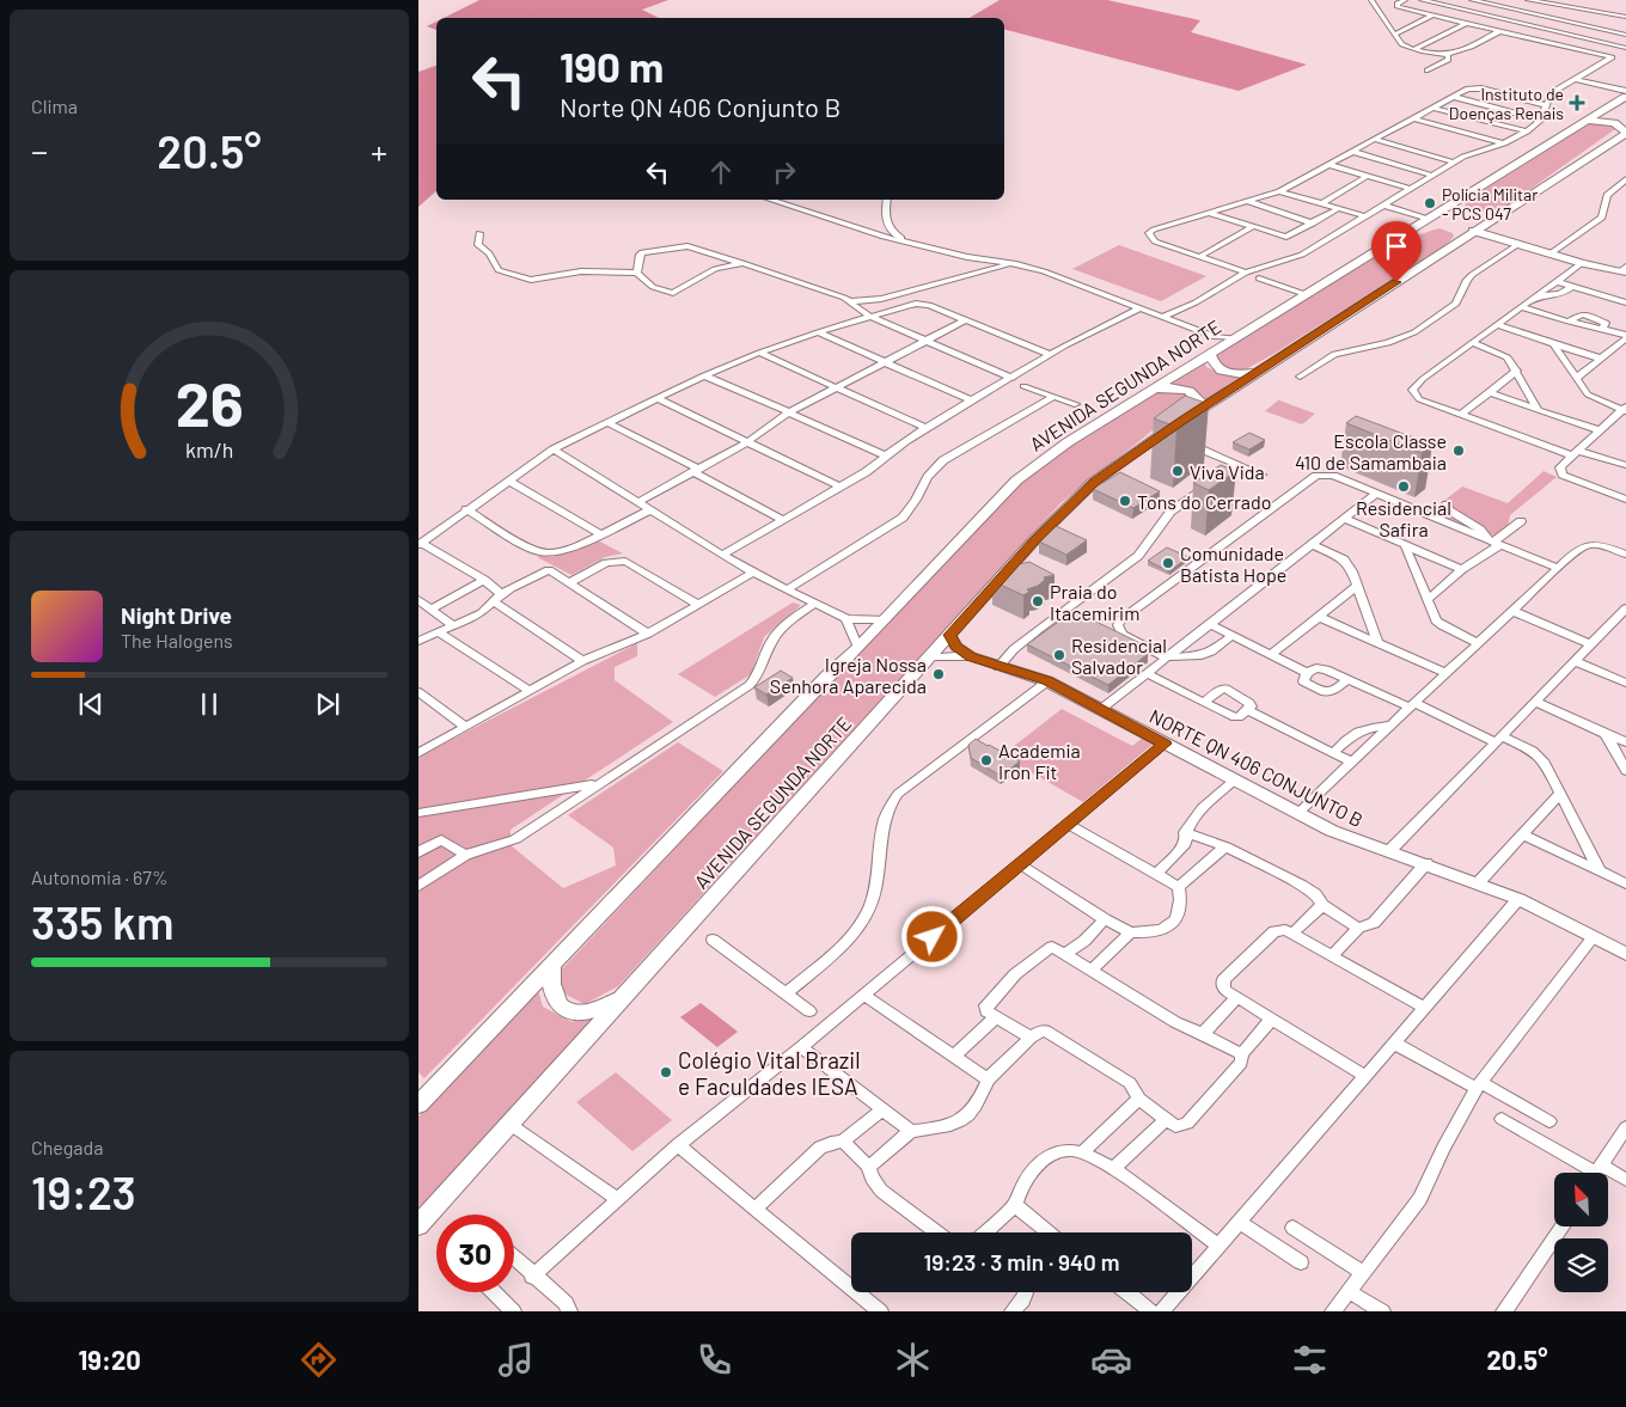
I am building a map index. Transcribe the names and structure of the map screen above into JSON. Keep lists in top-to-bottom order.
{
  "streets": {
    "main road": ["AVENIDA SEGUNDA NORTE"],
    "street": ["NORTE QN 406 CONJUNTO B"]
  },
  "crossings": [
    ["AVENIDA SEGUNDA NORTE", "NORTE QN 406 CONJUNTO B"]
  ],
  "places": {
    "health": ["Instituto de Doenças Renais"],
    "other": [
      "Polícia Militar - PCS 047",
      "Escola Classe 410 de Samambaia",
      "Viva Vida",
      "Residencial Safira",
      "Tons do Cerrado",
      "Comunidade Batista Hope",
      "Praia do Itacemirim",
      "Residencial Salvador",
      "Igreja Nossa Senhora Aparecida",
      "Academia Iron Fit",
      "Colégio Vital Brazil e Faculdades IESA"
    ]
  },
  "north": "top left",
  "page": {
    "tile": [
      "Clima",
      ["Autonomia · 67%", "335 km"],
      ["Chegada", "19:23"]
    ],
    "turn": ["190 m", "Norte QN 406 Conjunto B"],
    "heat": ["−", "20.5°", "+"],
    "song": ["Night Drive", "The Halogens"],
    "limit": "30",
    "trip": "19:23 · 3 min · 940 m",
    "tabs": ["19:20", "20.5°"],
    "gauge": ["26", "km/h"]
  }
}
